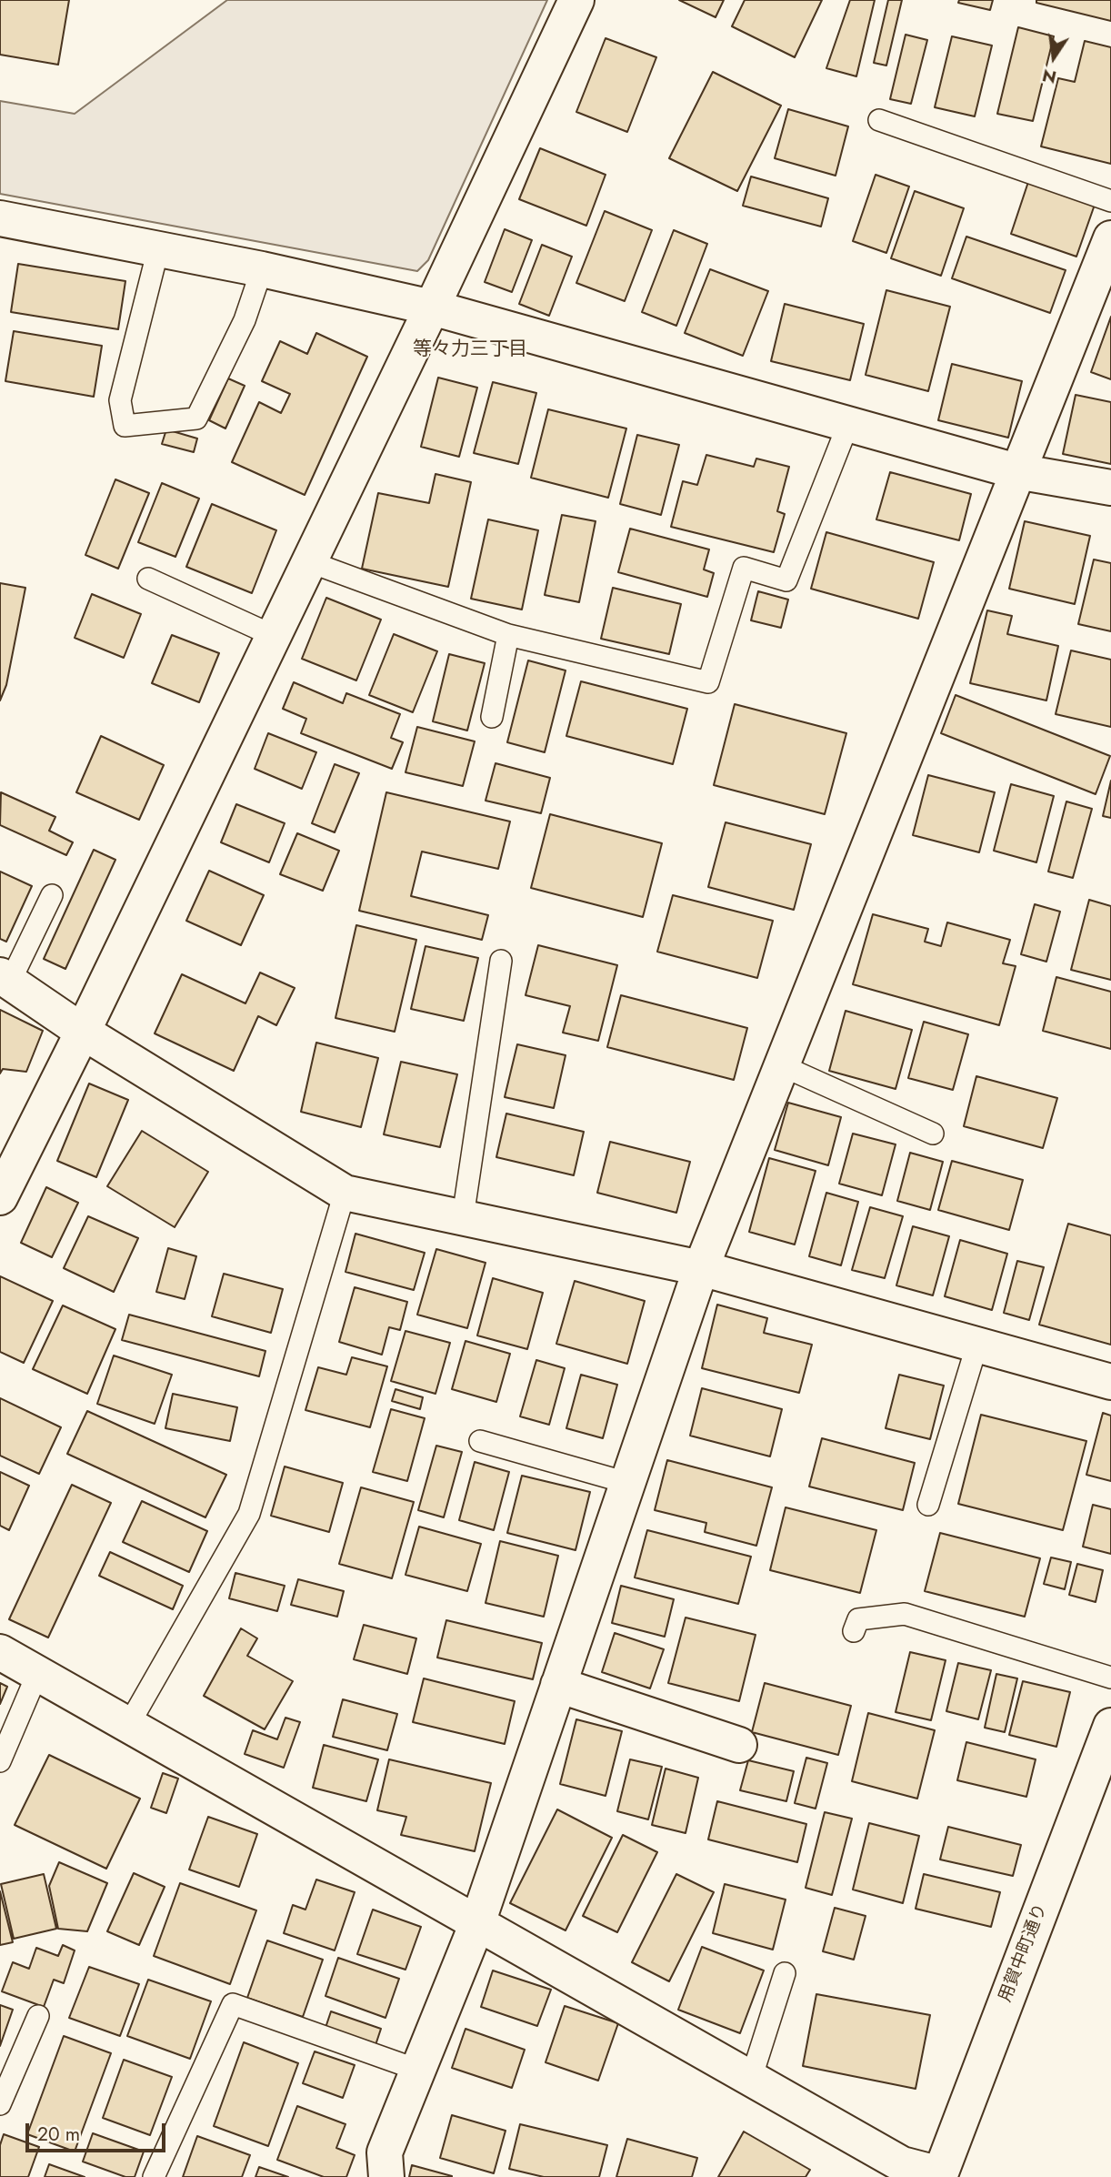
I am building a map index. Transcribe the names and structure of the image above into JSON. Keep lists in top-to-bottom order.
{
  "streets": {
    "street": ["用賀中町通り"]
  },
  "districts": ["等々力三丁目"],
  "scale_bar": "20 m",
  "north": "bottom"
}
